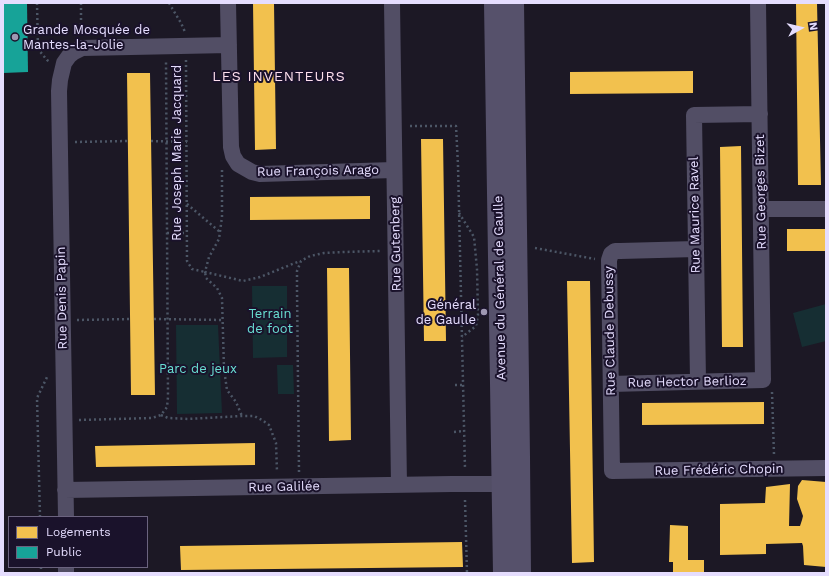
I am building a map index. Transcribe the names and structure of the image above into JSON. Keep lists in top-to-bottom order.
{
  "streets": {
    "main road": ["Avenue du Général de Gaulle"],
    "street": [
      "Rue François Arago",
      "Rue Georges Bizet",
      "Rue Maurice Ravel",
      "Rue Gutenberg",
      "Rue Denis Papin",
      "Rue Claude Debussy",
      "Rue Hector Berlioz",
      "Rue Frédéric Chopin",
      "Rue Galilée"
    ],
    "path": ["Rue Joseph Marie Jacquard"]
  },
  "crossings": [
    ["Rue François Arago", "Rue Gutenberg"],
    ["Rue Georges Bizet", "Rue Maurice Ravel"],
    ["Rue Georges Bizet", "Rue Hector Berlioz"],
    ["Rue Maurice Ravel", "Rue Claude Debussy"],
    ["Rue Maurice Ravel", "Rue Hector Berlioz"],
    ["Rue Gutenberg", "Rue Galilée"],
    ["Avenue du Général de Gaulle", "Rue Galilée"],
    ["Rue Denis Papin", "Rue Galilée"],
    ["Rue Claude Debussy", "Rue Hector Berlioz"],
    ["Rue Claude Debussy", "Rue Frédéric Chopin"]
  ],
  "districts": ["LES INVENTEURS"],
  "parks": ["Terrain de foot", "Parc de jeux"],
  "places": ["Grande Mosquée de Mantes-la-Jolie", "Général de Gaulle"],
  "legend": ["Logements", "Public"],
  "north": "right"
}
